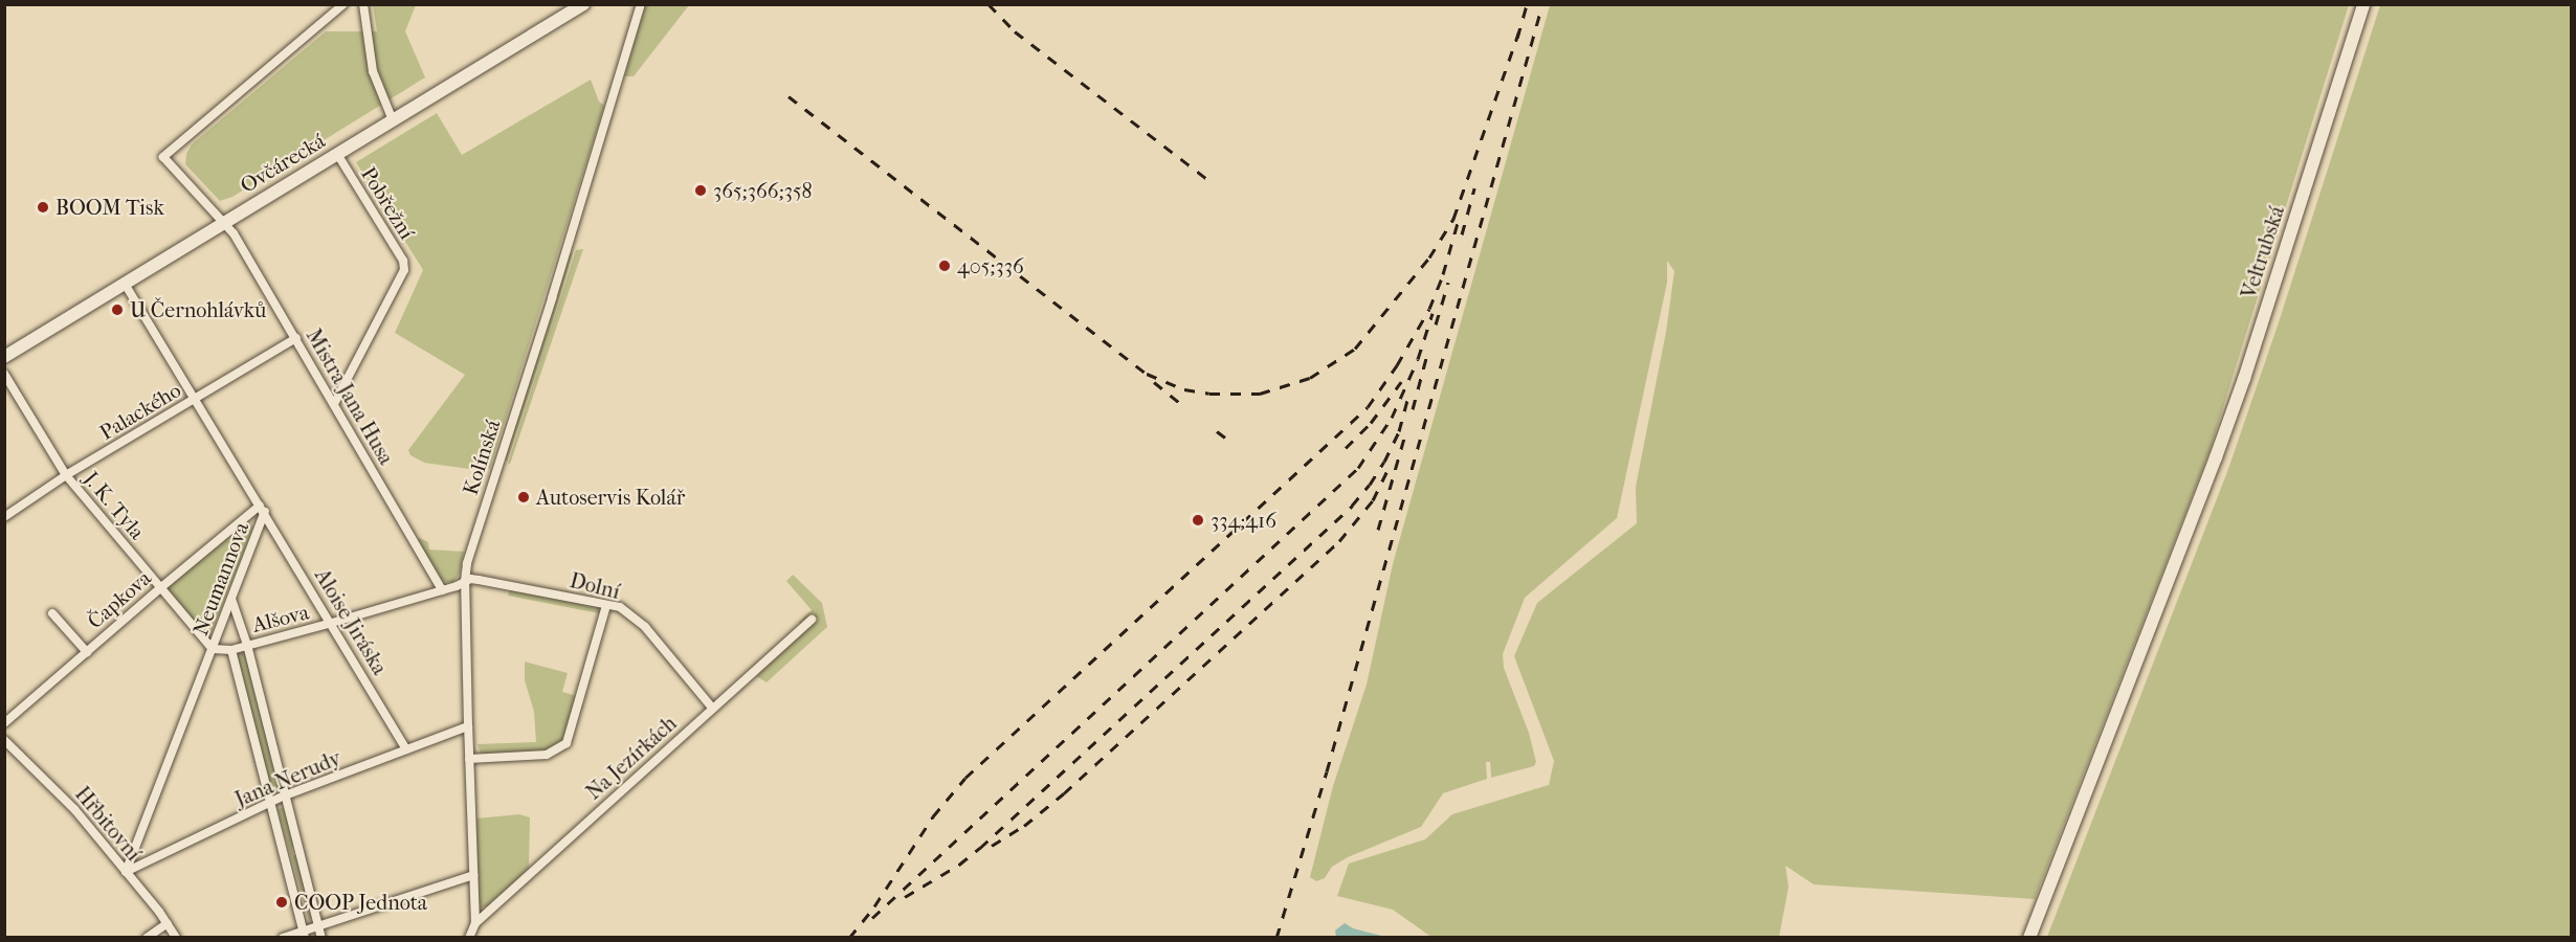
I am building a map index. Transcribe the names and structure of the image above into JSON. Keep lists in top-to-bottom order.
{
  "streets": {
    "street": [
      "Ovčárecká",
      "Pobřežní",
      "Veltrubská",
      "Mistra Jana Husa",
      "Palackého",
      "Kolínská",
      "J. K. Tyla",
      "Neumannova",
      "Dolní",
      "Čapkova",
      "Alšova",
      "Aloise Jiráska",
      "Na Jezírkách",
      "Jana Nerudy",
      "Hřbitovní"
    ]
  },
  "crossings": [
    ["Ovčárecká", "Pobřežní"],
    ["Ovčárecká", "Mistra Jana Husa"],
    ["Ovčárecká", "Neumannova"],
    ["Pobřežní", "Mistra Jana Husa"],
    ["Mistra Jana Husa", "Palackého"],
    ["Mistra Jana Husa", "Alšova"],
    ["Palackého", "J. K. Tyla"],
    ["Palackého", "Neumannova"],
    ["Kolínská", "Dolní"],
    ["Kolínská", "Alšova"],
    ["Kolínská", "Na Jezírkách"],
    ["Kolínská", "Jana Nerudy"],
    ["J. K. Tyla", "Neumannova"],
    ["J. K. Tyla", "Čapkova"],
    ["J. K. Tyla", "Alšova"],
    ["Neumannova", "Čapkova"],
    ["Neumannova", "Alšova"],
    ["Neumannova", "Aloise Jiráska"],
    ["Neumannova", "Jana Nerudy"],
    ["Neumannova", "Hřbitovní"],
    ["Dolní", "Alšova"],
    ["Dolní", "Na Jezírkách"],
    ["Čapkova", "Aloise Jiráska"],
    ["Alšova", "Aloise Jiráska"],
    ["Aloise Jiráska", "Jana Nerudy"],
    ["Jana Nerudy", "Hřbitovní"]
  ],
  "places": [
    "365;366;358",
    "BOOM Tisk",
    "405;336",
    "U Černohlávků",
    "Autoservis Kolář",
    "334;416",
    "COOP Jednota"
  ]
}
